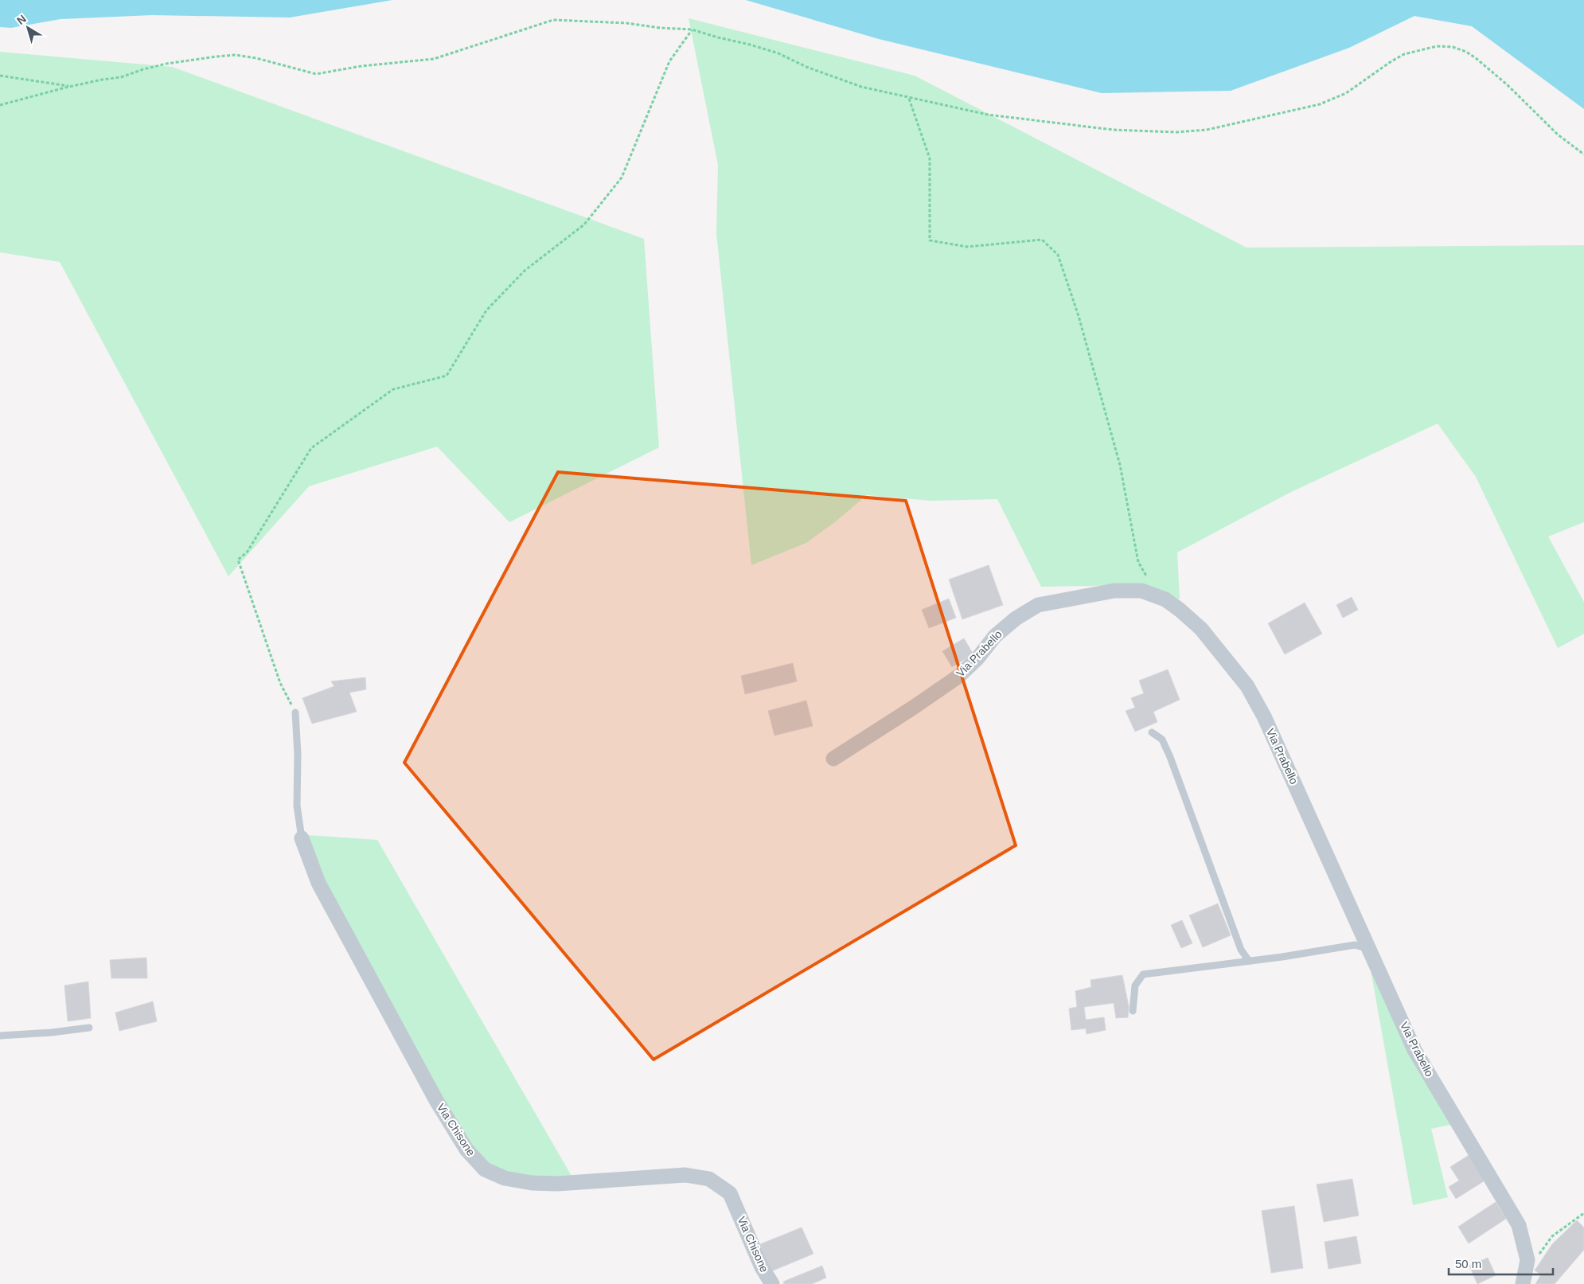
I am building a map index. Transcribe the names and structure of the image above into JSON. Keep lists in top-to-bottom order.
{
  "streets": {
    "street": ["Via Prabello", "Via Chisone"]
  },
  "scale_bar": "50 m",
  "north": "top left"
}
